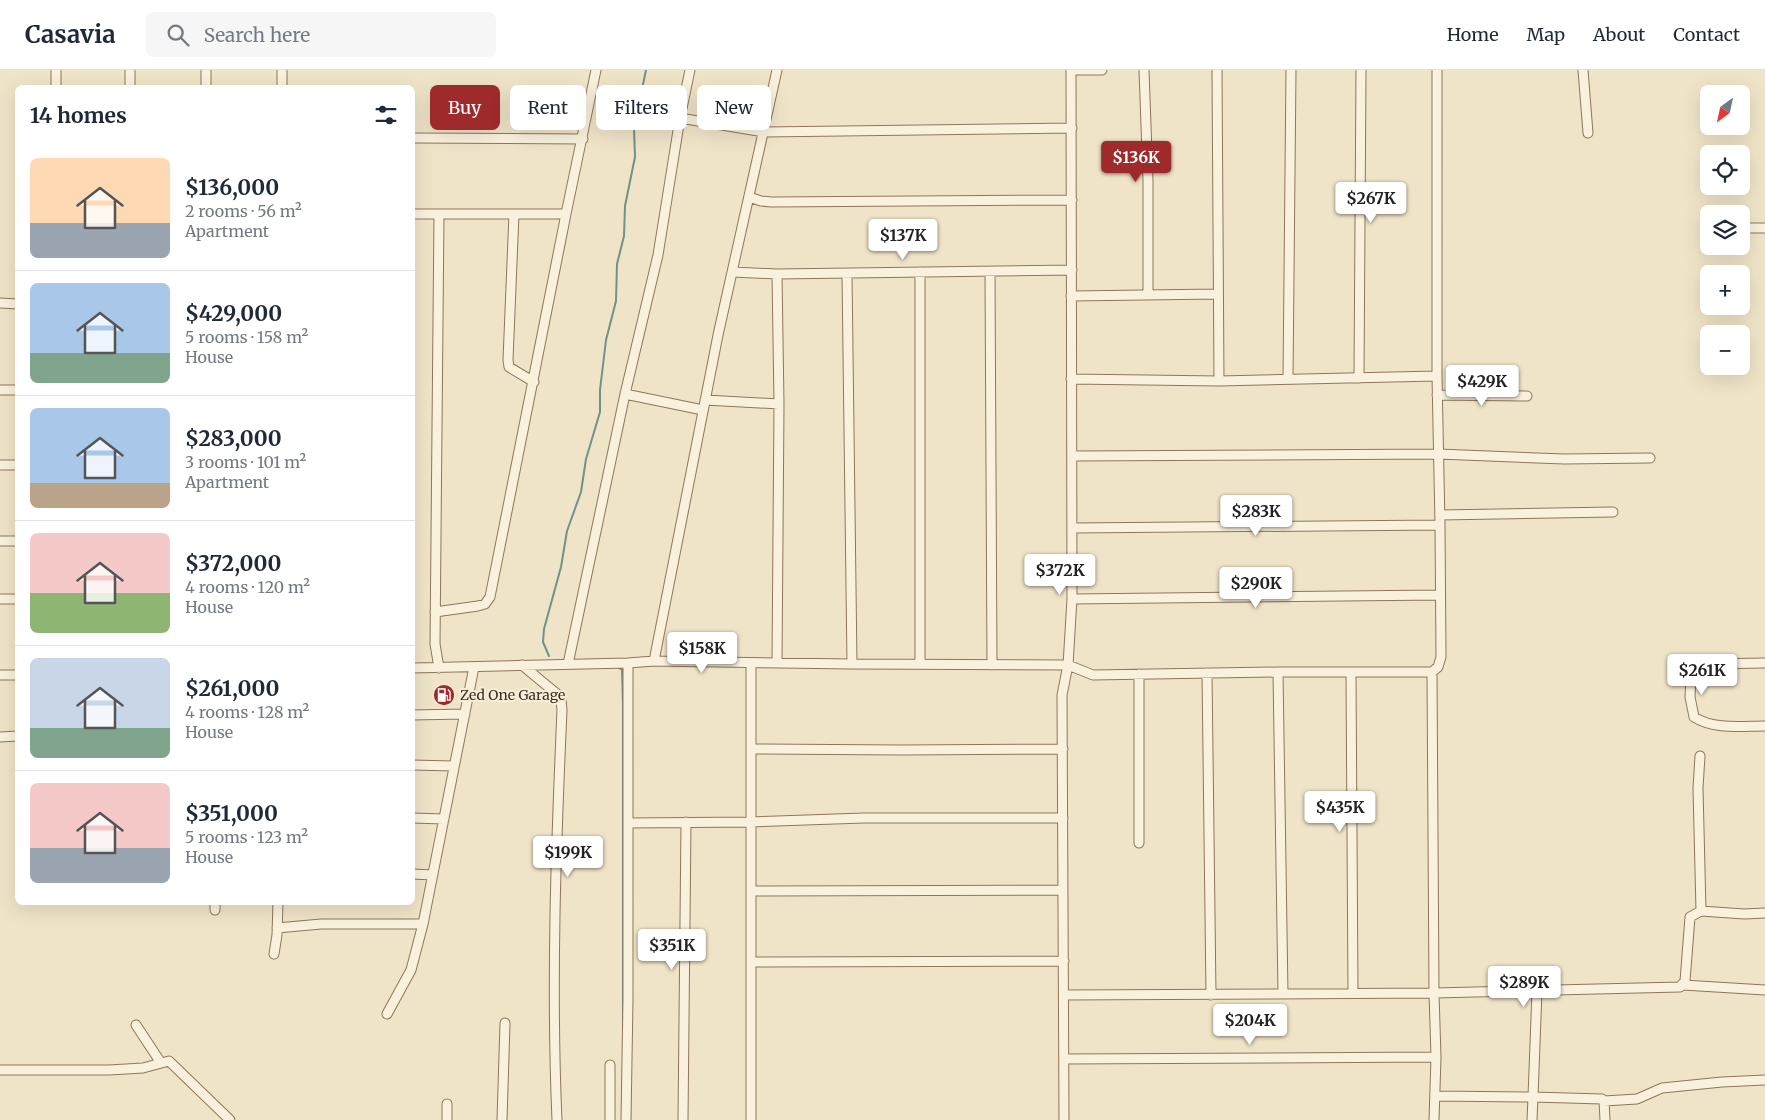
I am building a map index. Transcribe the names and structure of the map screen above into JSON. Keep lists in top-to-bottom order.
{
  "places": {
    "fuel station": ["Zed One Garage"]
  },
  "north": "bottom left",
  "page": {
    "header": "Casavia",
    "search": "Search here",
    "nav": [
      "Home",
      "Map",
      "About",
      "Contact"
    ],
    "map_buttons": ["+", "−"],
    "chip": [
      "Buy",
      "Rent",
      "Filters",
      "New"
    ],
    "heading": "14 homes",
    "price": [
      "$136K",
      "$267K",
      "$137K",
      "$429K",
      "$283K",
      "$372K",
      "$290K",
      "$158K",
      "$261K",
      "$435K",
      "$199K",
      "$351K",
      "$289K",
      "$204K"
    ],
    "list": [
      {
        "name": "$136,000",
        "note": "2 rooms · 56 m² · Apartment"
      },
      {
        "name": "$429,000",
        "note": "5 rooms · 158 m² · House"
      },
      {
        "name": "$283,000",
        "note": "3 rooms · 101 m² · Apartment"
      },
      {
        "name": "$372,000",
        "note": "4 rooms · 120 m² · House"
      },
      {
        "name": "$261,000",
        "note": "4 rooms · 128 m² · House"
      },
      {
        "name": "$351,000",
        "note": "5 rooms · 123 m² · House"
      }
    ]
  }
}
